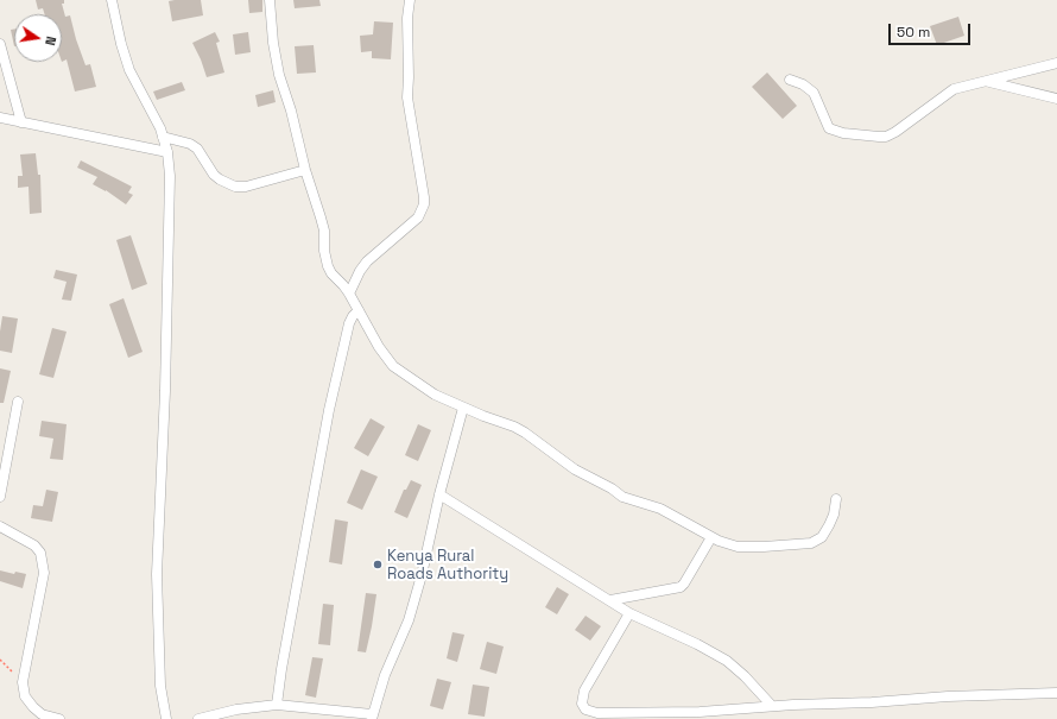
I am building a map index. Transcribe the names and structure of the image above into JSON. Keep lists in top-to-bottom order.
{
  "places": ["Kenya Rural Roads Authority"],
  "scale_bar": "50 m",
  "north": "right"
}
